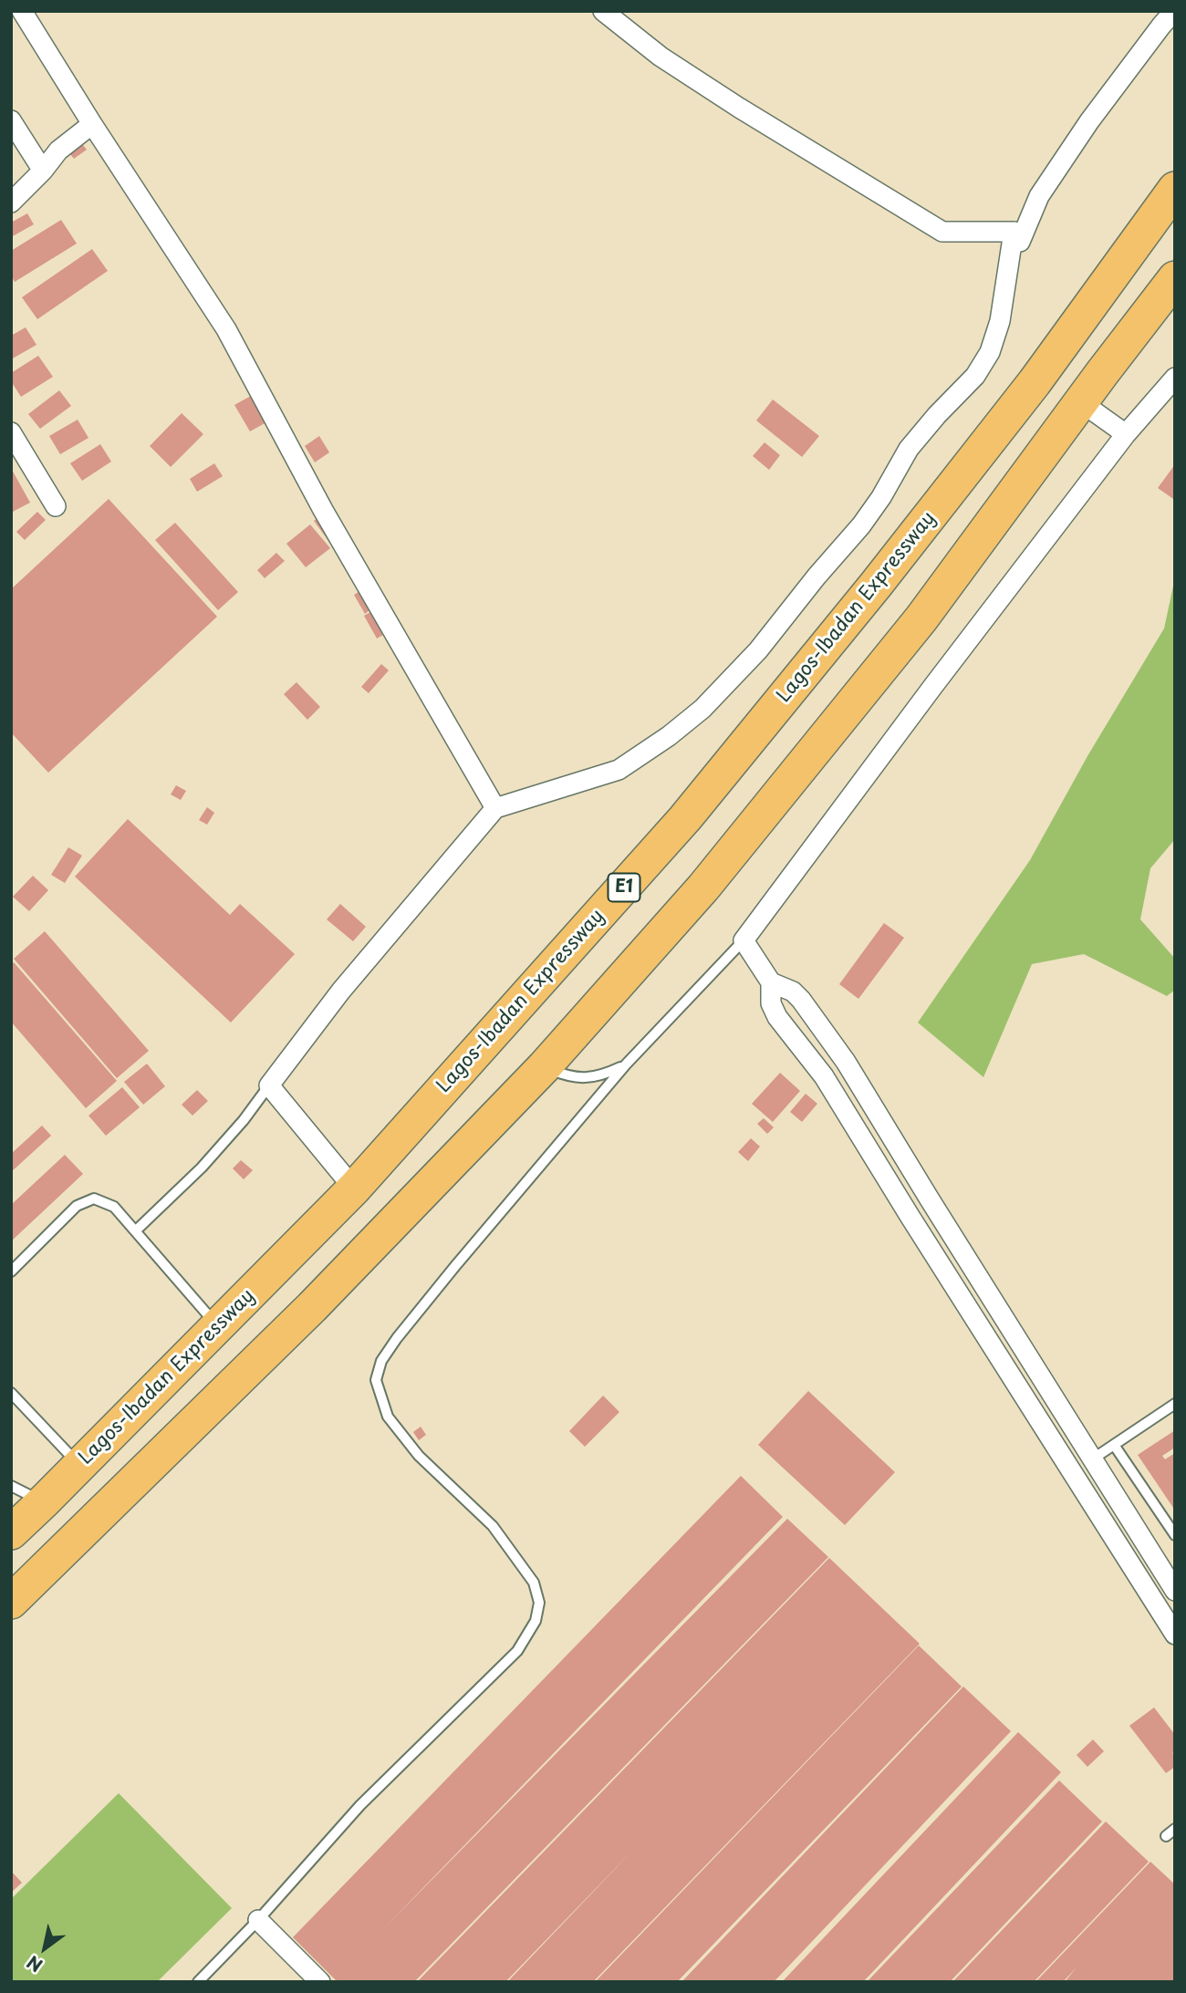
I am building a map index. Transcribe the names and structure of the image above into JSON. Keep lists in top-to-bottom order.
{
  "streets": {
    "highway": ["Lagos-Ibadan Expressway", "E1"]
  },
  "north": "bottom left"
}
